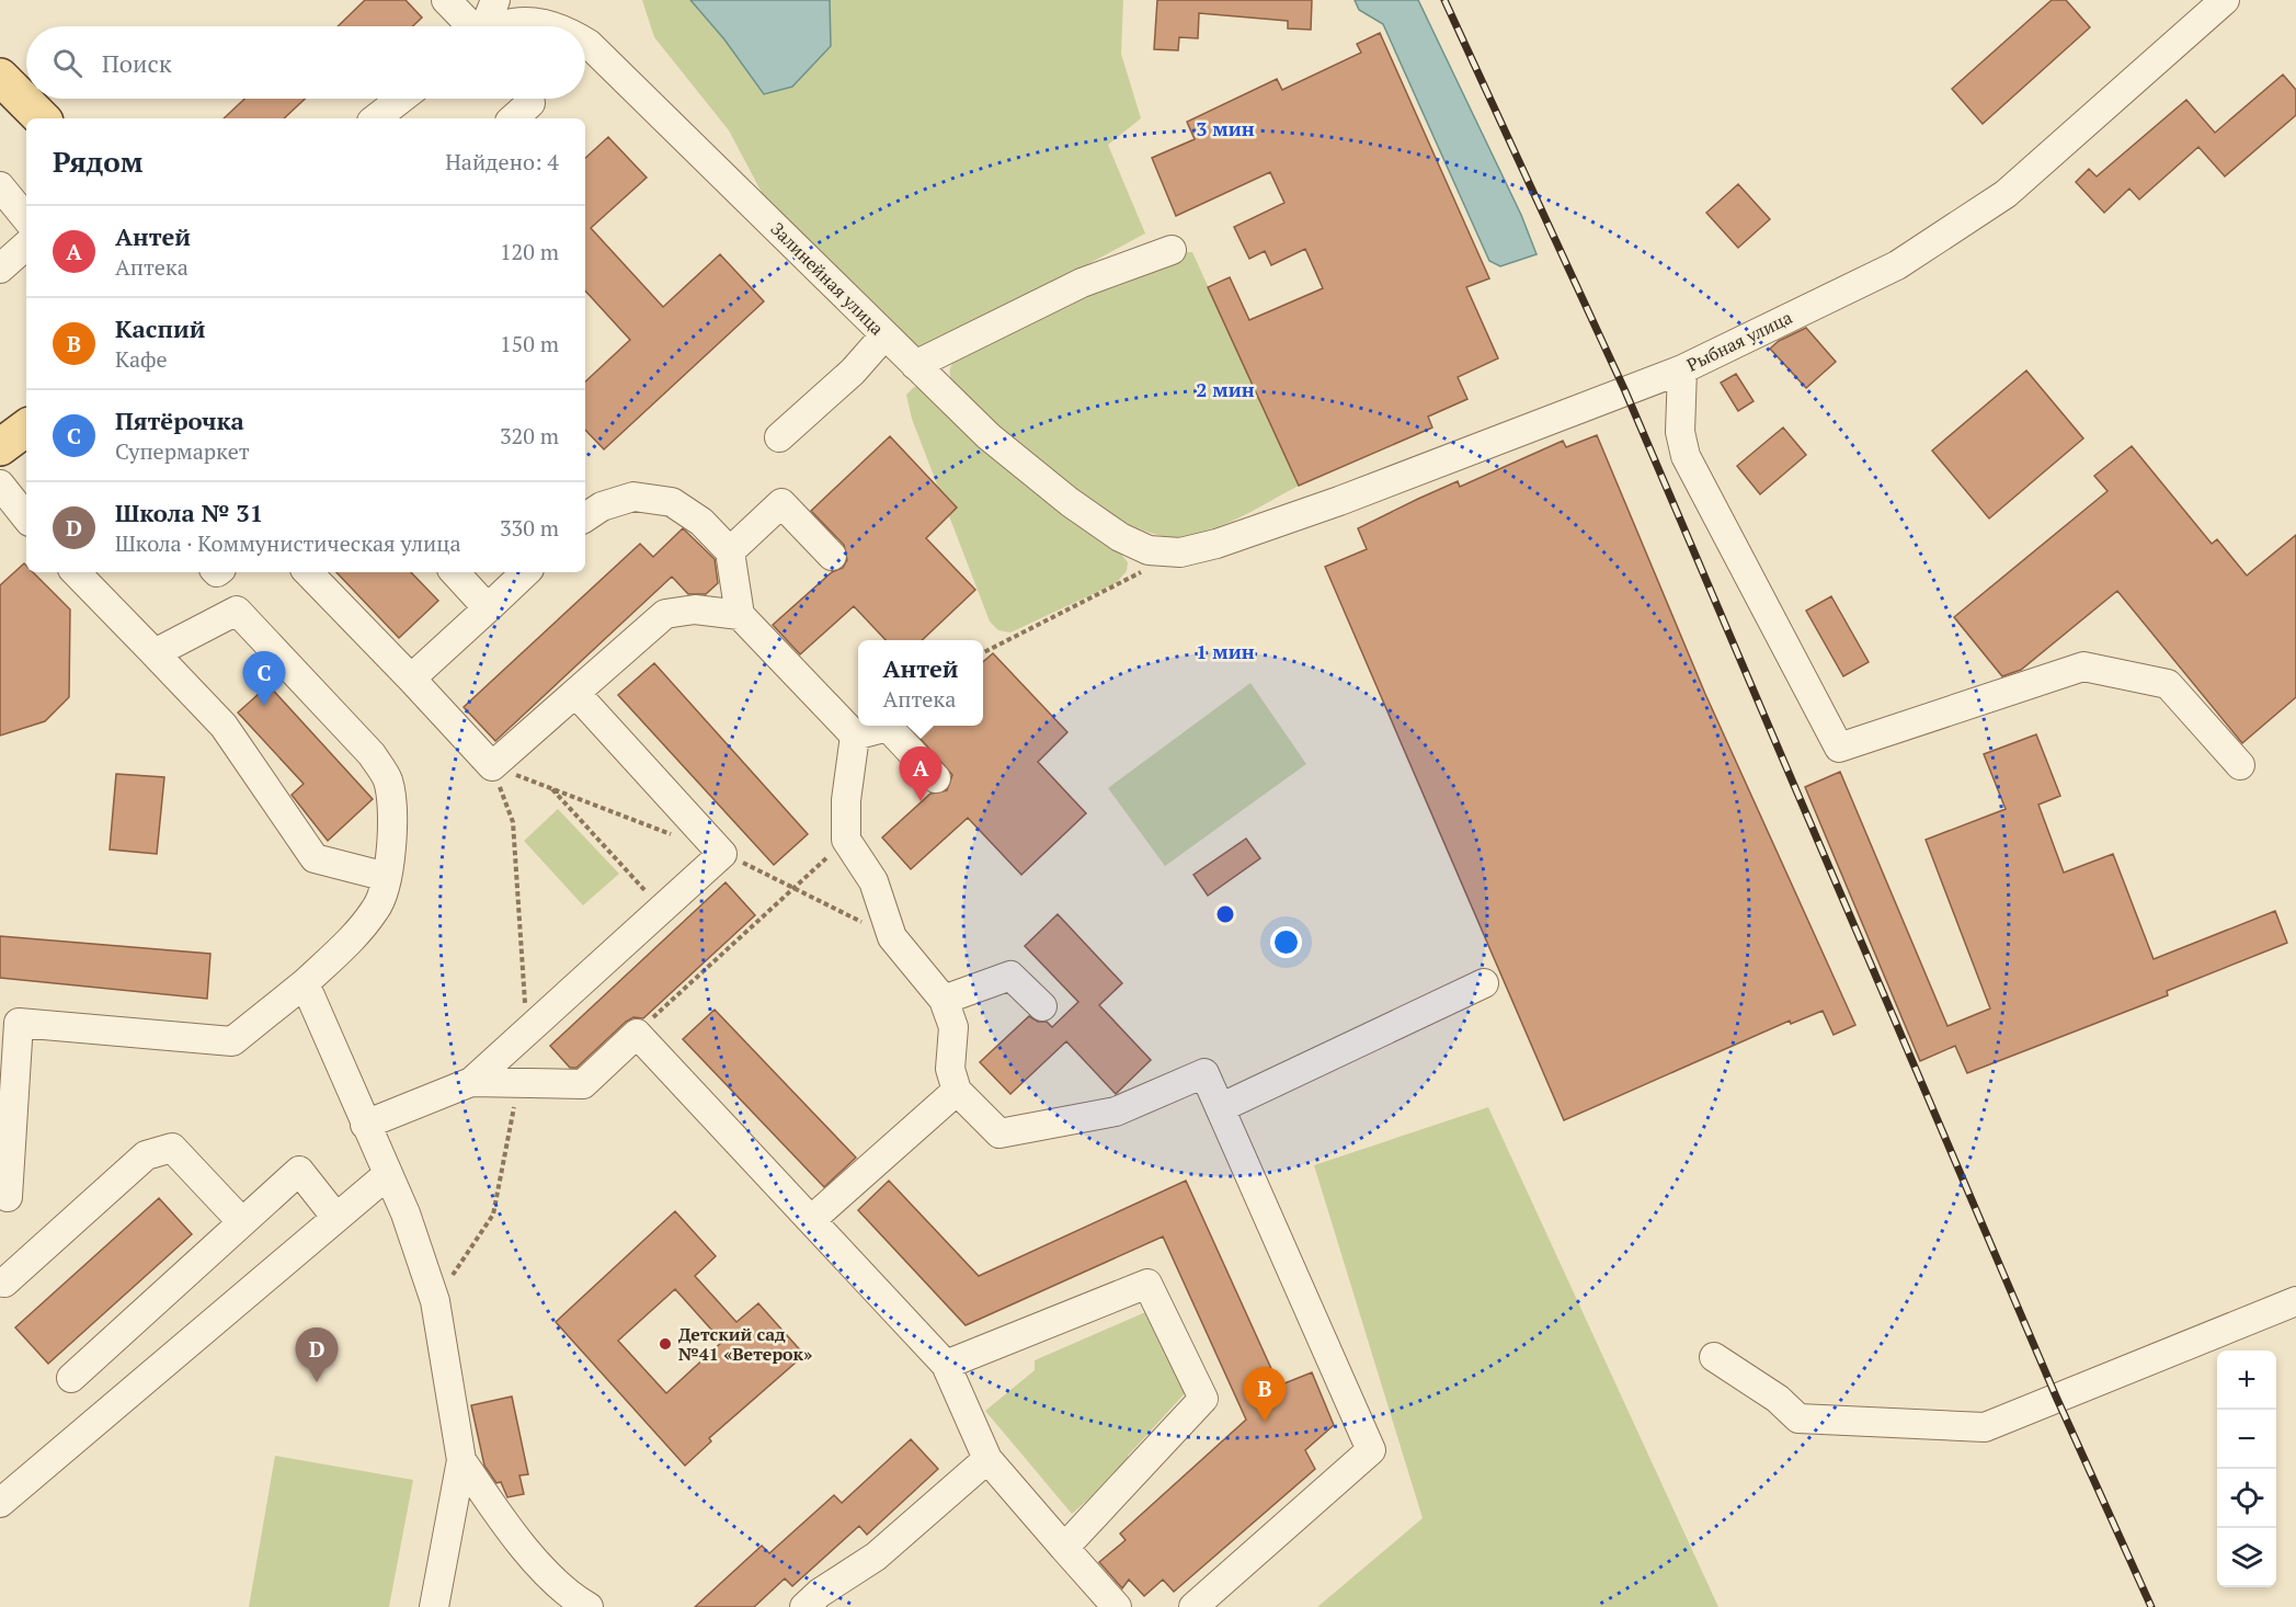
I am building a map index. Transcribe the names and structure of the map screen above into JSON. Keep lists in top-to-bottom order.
{
  "streets": {
    "street": ["Залинейная улица", "Рыбная улица"]
  },
  "crossings": [
    ["Залинейная улица", "Рыбная улица"]
  ],
  "places": ["Детский сад №41 «Ветерок»"],
  "page": {
    "search": "Поиск",
    "heading": ["Рядом", "Найдено: 4"],
    "list": [
      {
        "mark": "A",
        "name": "Антей",
        "note": "Аптека",
        "value": "120 m"
      },
      {
        "mark": "B",
        "name": "Каспий",
        "note": "Кафе",
        "value": "150 m"
      },
      {
        "mark": "C",
        "name": "Пятёрочка",
        "note": "Супермаркет",
        "value": "320 m"
      },
      {
        "mark": "D",
        "name": "Школа № 31",
        "note": "Школа · Коммунистическая улица",
        "value": "330 m"
      }
    ],
    "popup": ["Антей", "Аптека"],
    "pins": [
      "C",
      "A",
      "D",
      "B"
    ],
    "map_buttons": ["+", "−"]
  },
  "rings": ["3 мин", "2 мин", "1 мин"]
}
